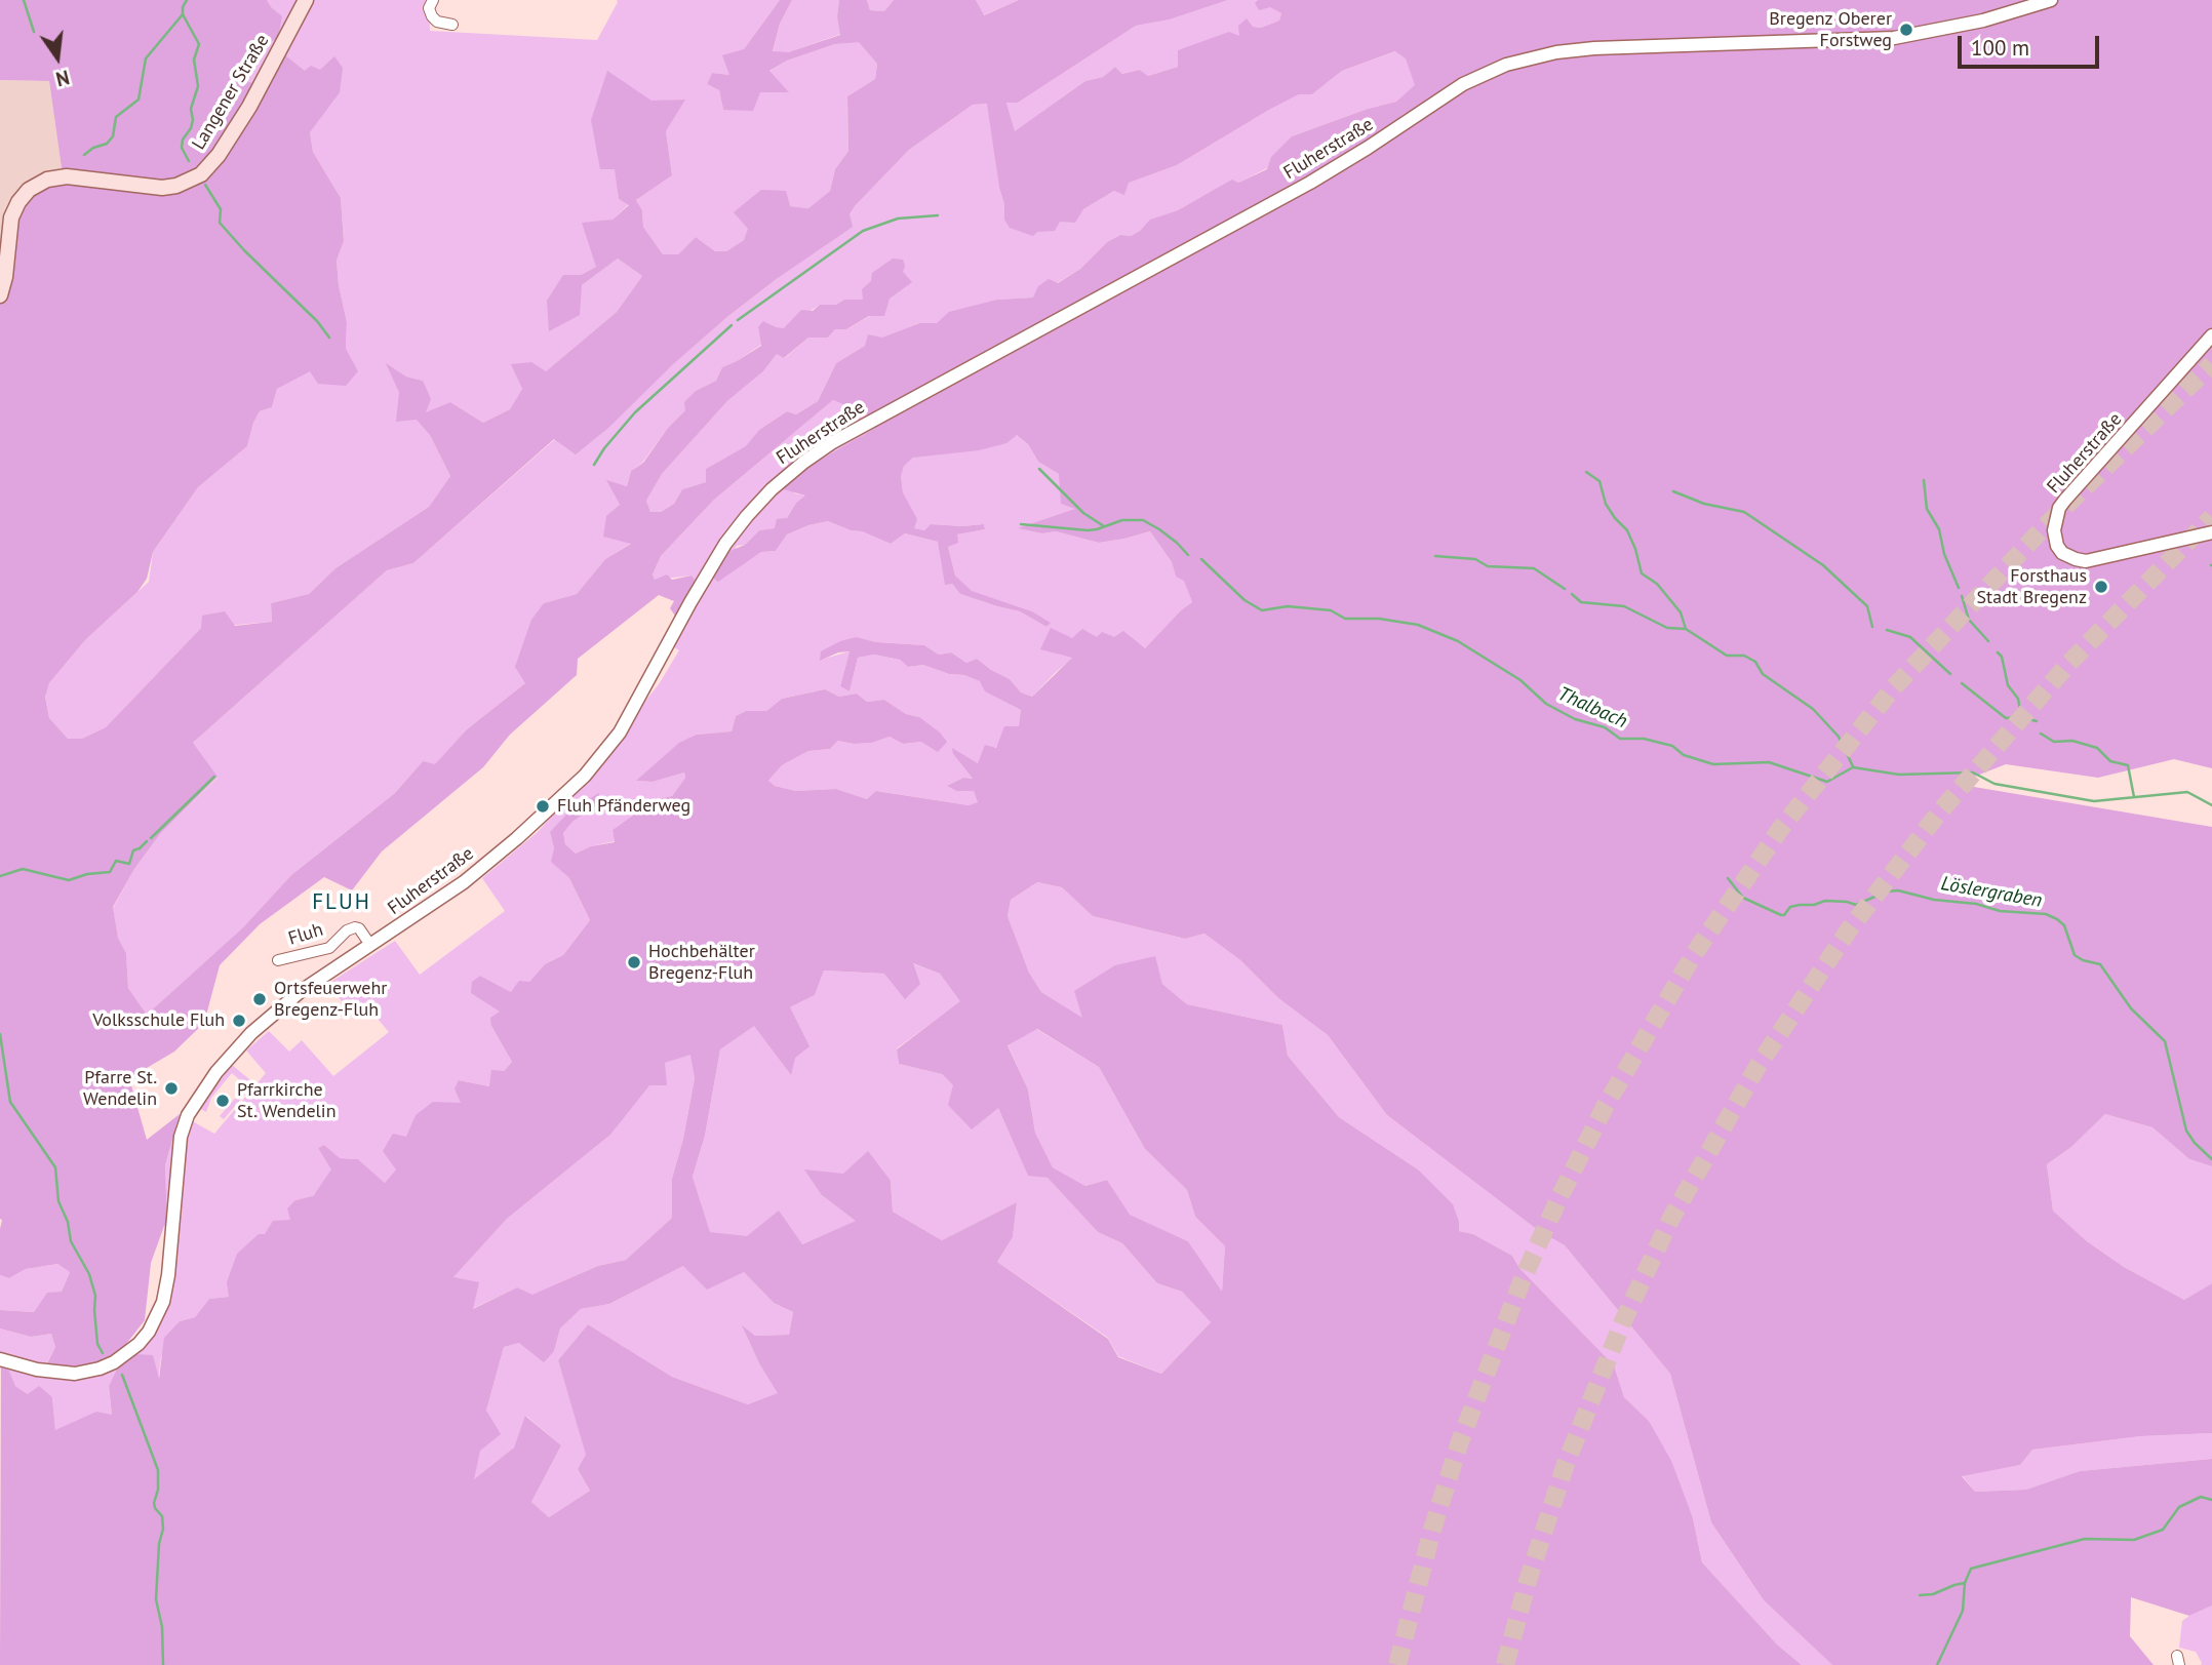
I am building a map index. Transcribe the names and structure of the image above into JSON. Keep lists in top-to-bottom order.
{
  "streets": {
    "main road": ["Langener Straße"],
    "street": ["Fluherstraße", "Fluh"]
  },
  "crossings": [
    ["Fluherstraße", "Fluh"]
  ],
  "districts": ["FLUH"],
  "water": ["Thalbach", "Löslergraben"],
  "places": [
    "Bregenz Oberer Forstweg",
    "Forsthaus Stadt Bregenz",
    "Fluh Pfänderweg",
    "Hochbehälter Bregenz-Fluh",
    "Ortsfeuerwehr Bregenz-Fluh",
    "Volksschule Fluh",
    "Pfarre St. Wendelin",
    "Pfarrkirche St. Wendelin"
  ],
  "scale_bar": "100 m",
  "north": "bottom"
}
